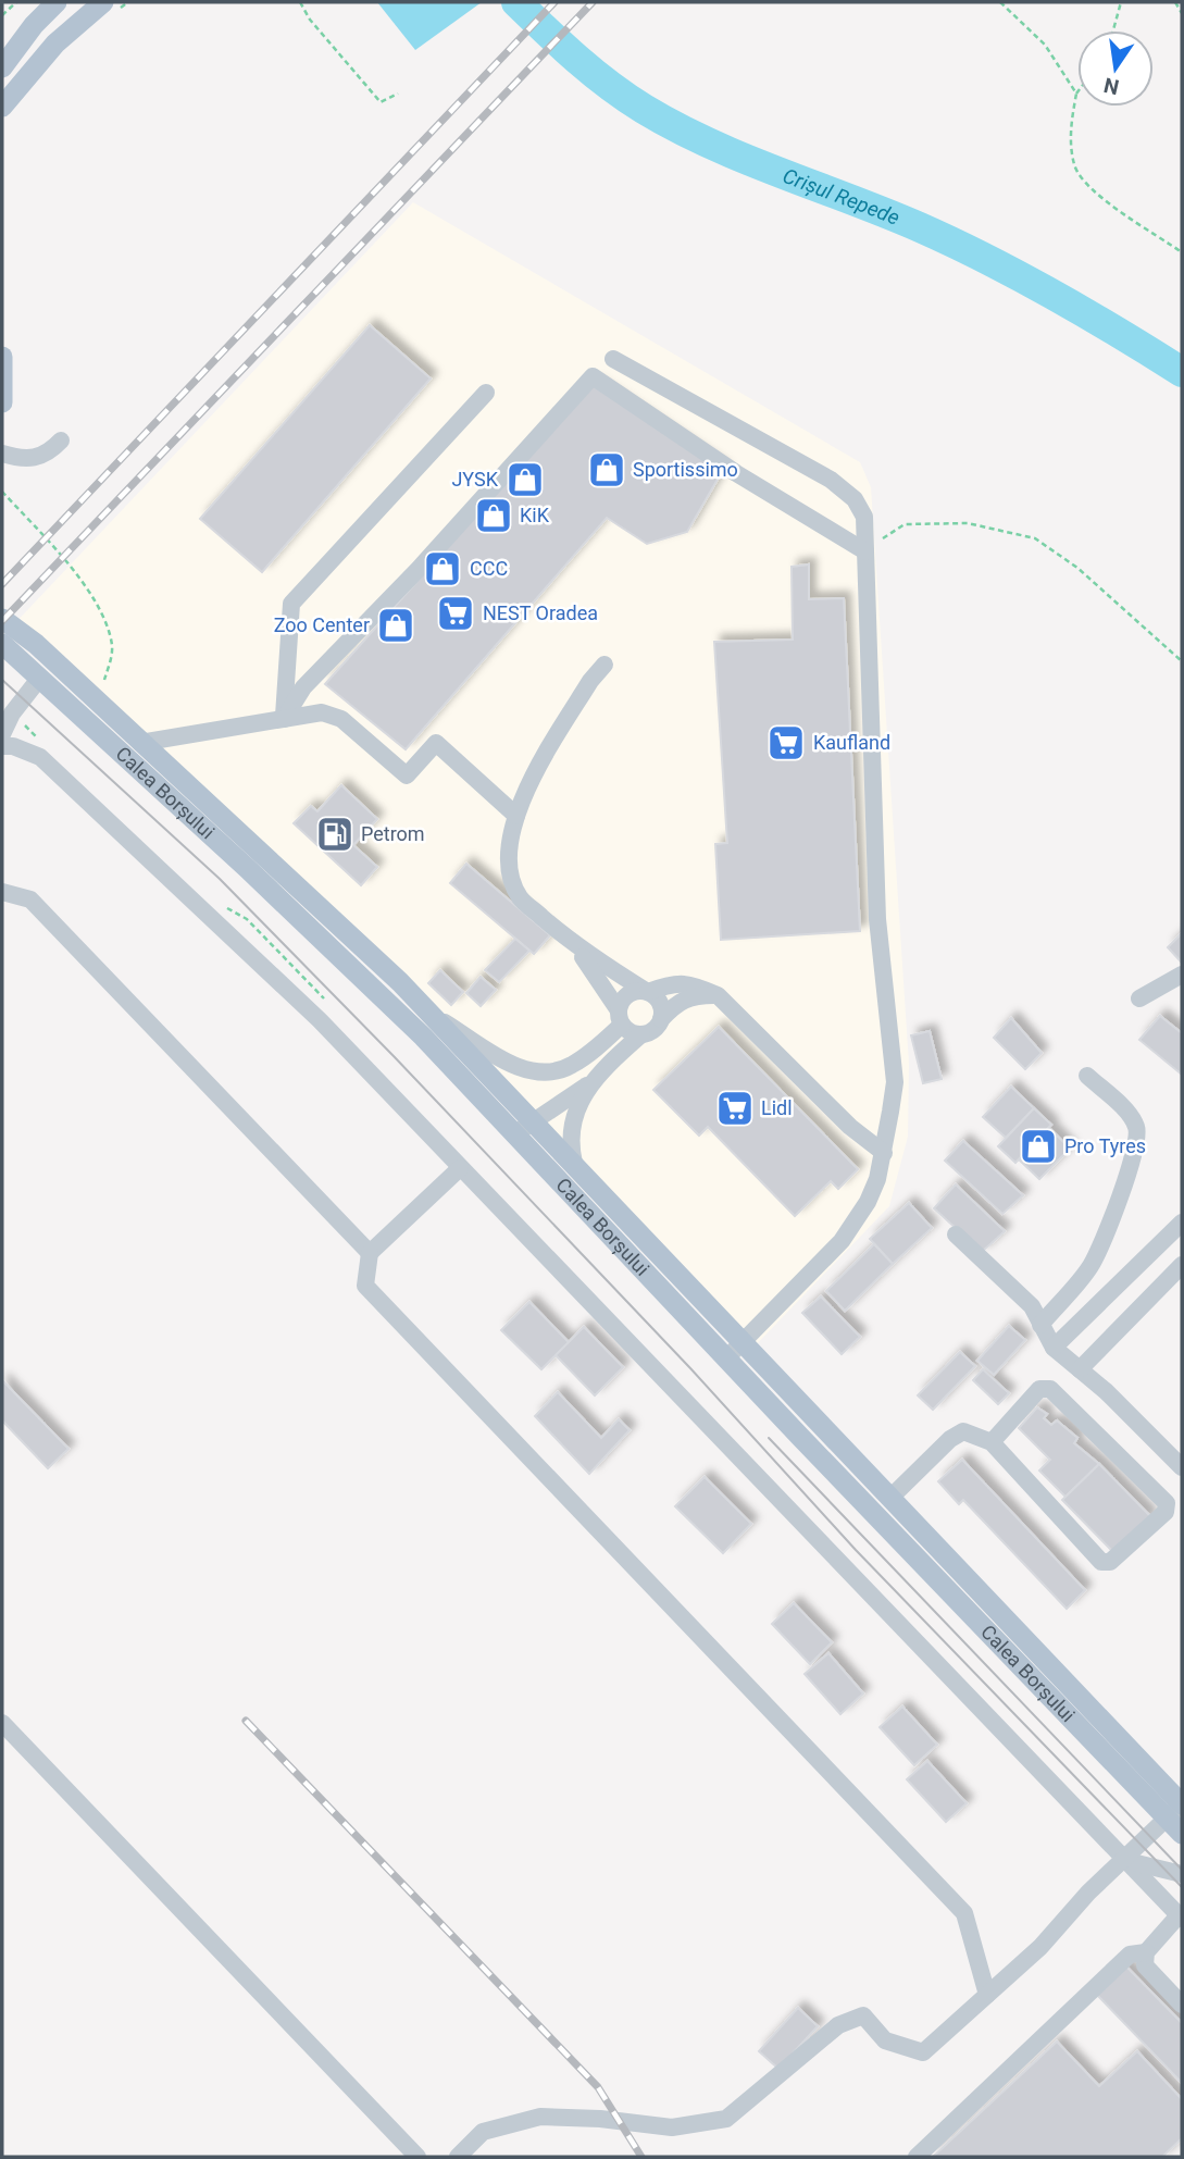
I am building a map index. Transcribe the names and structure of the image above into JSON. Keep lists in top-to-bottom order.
{
  "streets": {
    "main road": ["Calea Borșului"]
  },
  "water": ["Crișul Repede"],
  "places": {
    "shop": [
      "Sportissimo",
      "JYSK",
      "KiK",
      "CCC",
      "Zoo Center",
      "Pro Tyres"
    ],
    "supermarket": ["NEST Oradea", "Kaufland", "Lidl"],
    "fuel station": ["Petrom"]
  },
  "north": "bottom"
}
